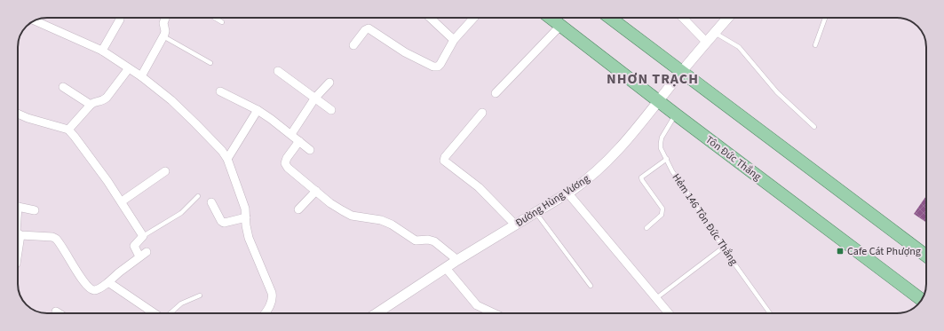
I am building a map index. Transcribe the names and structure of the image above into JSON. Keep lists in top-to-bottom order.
{
  "streets": {
    "main road": ["Tôn Đức Thắng"],
    "street": ["Đường Hùng Vương"],
    "lane": ["Hẻm 146 Tôn Đức Thắng"]
  },
  "crossings": [
    ["Tôn Đức Thắng", "Đường Hùng Vương"],
    ["Tôn Đức Thắng", "Hẻm 146 Tôn Đức Thắng"]
  ],
  "districts": ["NHƠN TRẠCH"],
  "places": {
    "transit": ["Cafe Cát Phượng"]
  }
}
